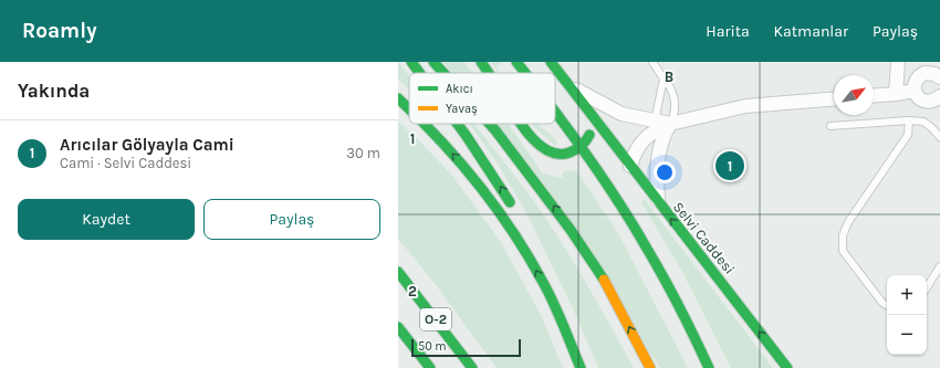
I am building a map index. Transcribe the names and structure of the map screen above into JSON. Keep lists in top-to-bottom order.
{
  "streets": {
    "main road": ["Selvi Caddesi", "O-2"]
  },
  "legend": ["Akıcı", "Yavaş"],
  "scale_bar": "50 m",
  "north": "top right",
  "page": {
    "header": "Roamly",
    "nav": ["Harita", "Katmanlar", "Paylaş"],
    "heading": "Yakında",
    "list": [
      {
        "mark": "1",
        "name": "Arıcılar Gölyayla Cami",
        "note": "Cami · Selvi Caddesi",
        "value": "30 m"
      }
    ],
    "pins": "1",
    "buttons": ["Kaydet", "Paylaş"],
    "map_buttons": ["+", "−"],
    "scale": "50 m"
  },
  "grid": {
    "columns": ["B"],
    "rows": ["1", "2"]
  }
}
